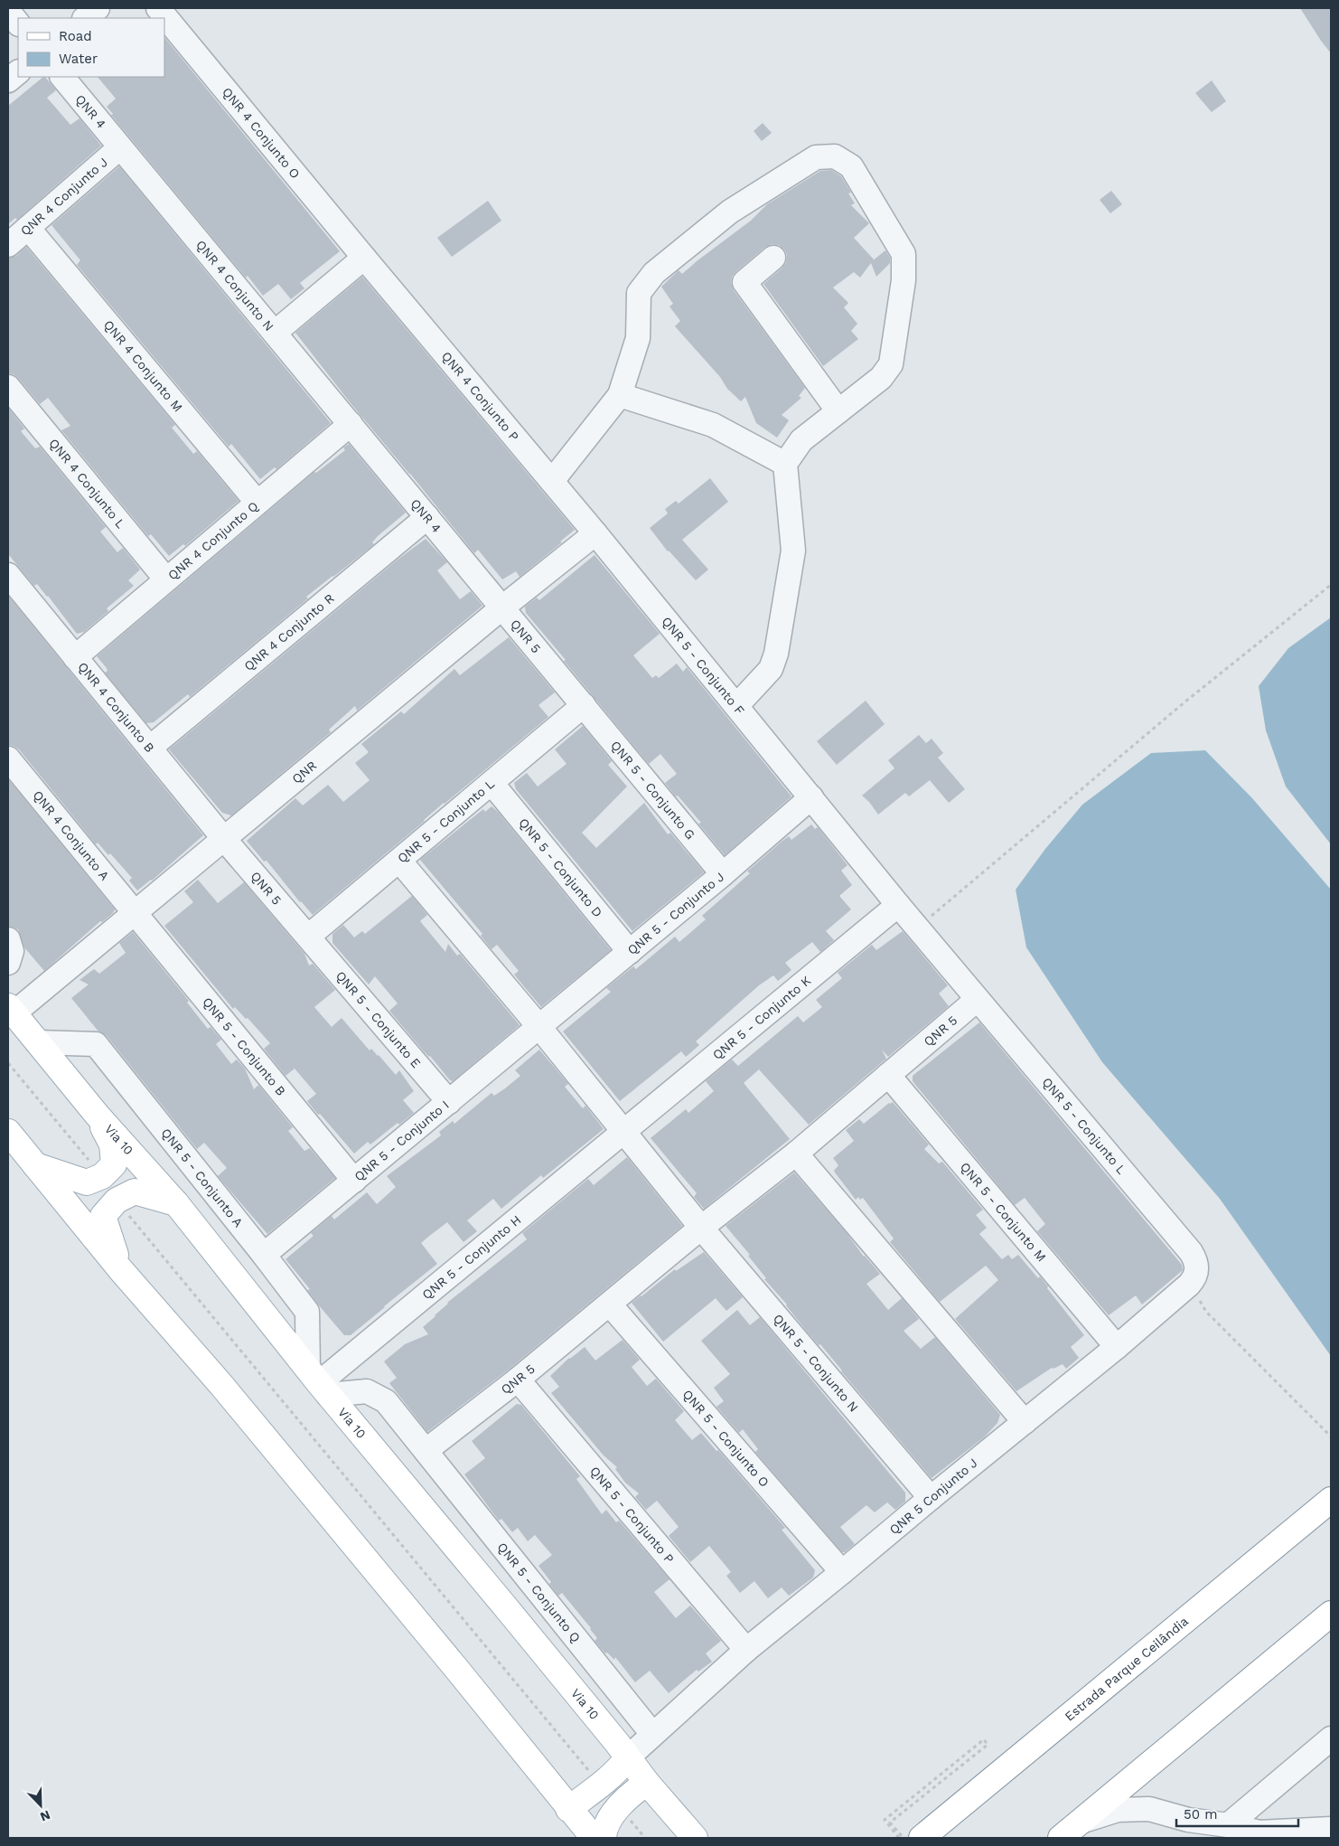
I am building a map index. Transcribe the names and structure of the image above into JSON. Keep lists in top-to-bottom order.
{
  "streets": {
    "main road": ["Via 10", "Estrada Parque Ceilândia"],
    "street": [
      "QNR 4",
      "QNR 4 Conjunto O",
      "QNR 4 Conjunto J",
      "QNR 4 Conjunto N",
      "QNR 4 Conjunto M",
      "QNR 4 Conjunto P",
      "QNR 4 Conjunto L",
      "QNR 4 Conjunto Q",
      "QNR 4 Conjunto R",
      "QNR 5",
      "QNR 5 - Conjunto F",
      "QNR 4 Conjunto B",
      "QNR",
      "QNR 5 - Conjunto G",
      "QNR 5 - Conjunto L",
      "QNR 4 Conjunto A",
      "QNR 5 - Conjunto D",
      "QNR 5 - Conjunto J",
      "QNR 5 - Conjunto K",
      "QNR 5 - Conjunto E",
      "QNR 5 - Conjunto B",
      "QNR 5 - Conjunto I",
      "QNR 5 - Conjunto A",
      "QNR 5 - Conjunto M",
      "QNR 5 - Conjunto H",
      "QNR 5 - Conjunto N",
      "QNR 5 - Conjunto O",
      "QNR 5 Conjunto J",
      "QNR 5 - Conjunto P",
      "QNR 5 - Conjunto Q"
    ]
  },
  "crossings": [
    ["QNR 4", "QNR 4 Conjunto J"],
    ["QNR 4", "QNR 4 Conjunto N"],
    ["QNR 4", "QNR 4 Conjunto Q"],
    ["QNR 4", "QNR 4 Conjunto R"],
    ["QNR 4", "QNR 5"],
    ["QNR 4", "QNR"],
    ["QNR 4 Conjunto O", "QNR 4 Conjunto P"],
    ["QNR 4 Conjunto J", "QNR 4 Conjunto N"],
    ["QNR 4 Conjunto J", "QNR 4 Conjunto M"],
    ["QNR 4 Conjunto N", "QNR 4 Conjunto Q"],
    ["QNR 4 Conjunto M", "QNR 4 Conjunto Q"],
    ["QNR 4 Conjunto P", "QNR 5 - Conjunto F"],
    ["QNR 4 Conjunto P", "QNR"],
    ["QNR 4 Conjunto L", "QNR 4 Conjunto Q"],
    ["QNR 4 Conjunto Q", "QNR 4 Conjunto B"],
    ["QNR 4 Conjunto R", "QNR 4 Conjunto B"],
    ["QNR 5", "QNR 4 Conjunto B"],
    ["QNR 5", "QNR"],
    ["QNR 5", "QNR 5 - Conjunto G"],
    ["QNR 5", "QNR 5 - Conjunto L"],
    ["QNR 5", "QNR 5 - Conjunto E"],
    ["QNR 5", "QNR 5 - Conjunto M"],
    ["QNR 5", "QNR 5 - Conjunto N"],
    ["QNR 5", "QNR 5 - Conjunto O"],
    ["QNR 5", "QNR 5 - Conjunto P"],
    ["QNR 5", "QNR 5 - Conjunto Q"],
    ["QNR 5 - Conjunto F", "QNR"],
    ["QNR 5 - Conjunto F", "QNR 5 - Conjunto J"],
    ["QNR 4 Conjunto B", "QNR"],
    ["QNR", "QNR 4 Conjunto A"],
    ["QNR", "QNR 5 - Conjunto B"],
    ["QNR", "Via 10"],
    ["QNR 5 - Conjunto G", "QNR 5 - Conjunto L"],
    ["QNR 5 - Conjunto G", "QNR 5 - Conjunto J"],
    ["QNR 5 - Conjunto L", "QNR 5 - Conjunto D"],
    ["QNR 5 - Conjunto L", "QNR 5 - Conjunto E"],
    ["QNR 5 - Conjunto L", "QNR 5 Conjunto J"],
    ["QNR 4 Conjunto A", "QNR 5 - Conjunto B"],
    ["QNR 5 - Conjunto D", "QNR 5 - Conjunto J"],
    ["QNR 5 - Conjunto J", "QNR 5 - Conjunto I"],
    ["QNR 5 - Conjunto K", "QNR 5 - Conjunto H"],
    ["QNR 5 - Conjunto E", "QNR 5 - Conjunto I"],
    ["QNR 5 - Conjunto B", "QNR 5 - Conjunto I"],
    ["Via 10", "QNR 5 - Conjunto A"],
    ["Via 10", "QNR 5 - Conjunto H"],
    ["QNR 5 - Conjunto I", "QNR 5 - Conjunto A"],
    ["QNR 5 - Conjunto A", "QNR 5 - Conjunto H"],
    ["QNR 5 - Conjunto M", "QNR 5 Conjunto J"],
    ["QNR 5 - Conjunto N", "QNR 5 Conjunto J"],
    ["QNR 5 - Conjunto O", "QNR 5 Conjunto J"],
    ["QNR 5 Conjunto J", "QNR 5 - Conjunto P"],
    ["QNR 5 Conjunto J", "QNR 5 - Conjunto Q"]
  ],
  "legend": ["Road", "Water"],
  "scale_bar": "50 m",
  "north": "bottom right"
}
